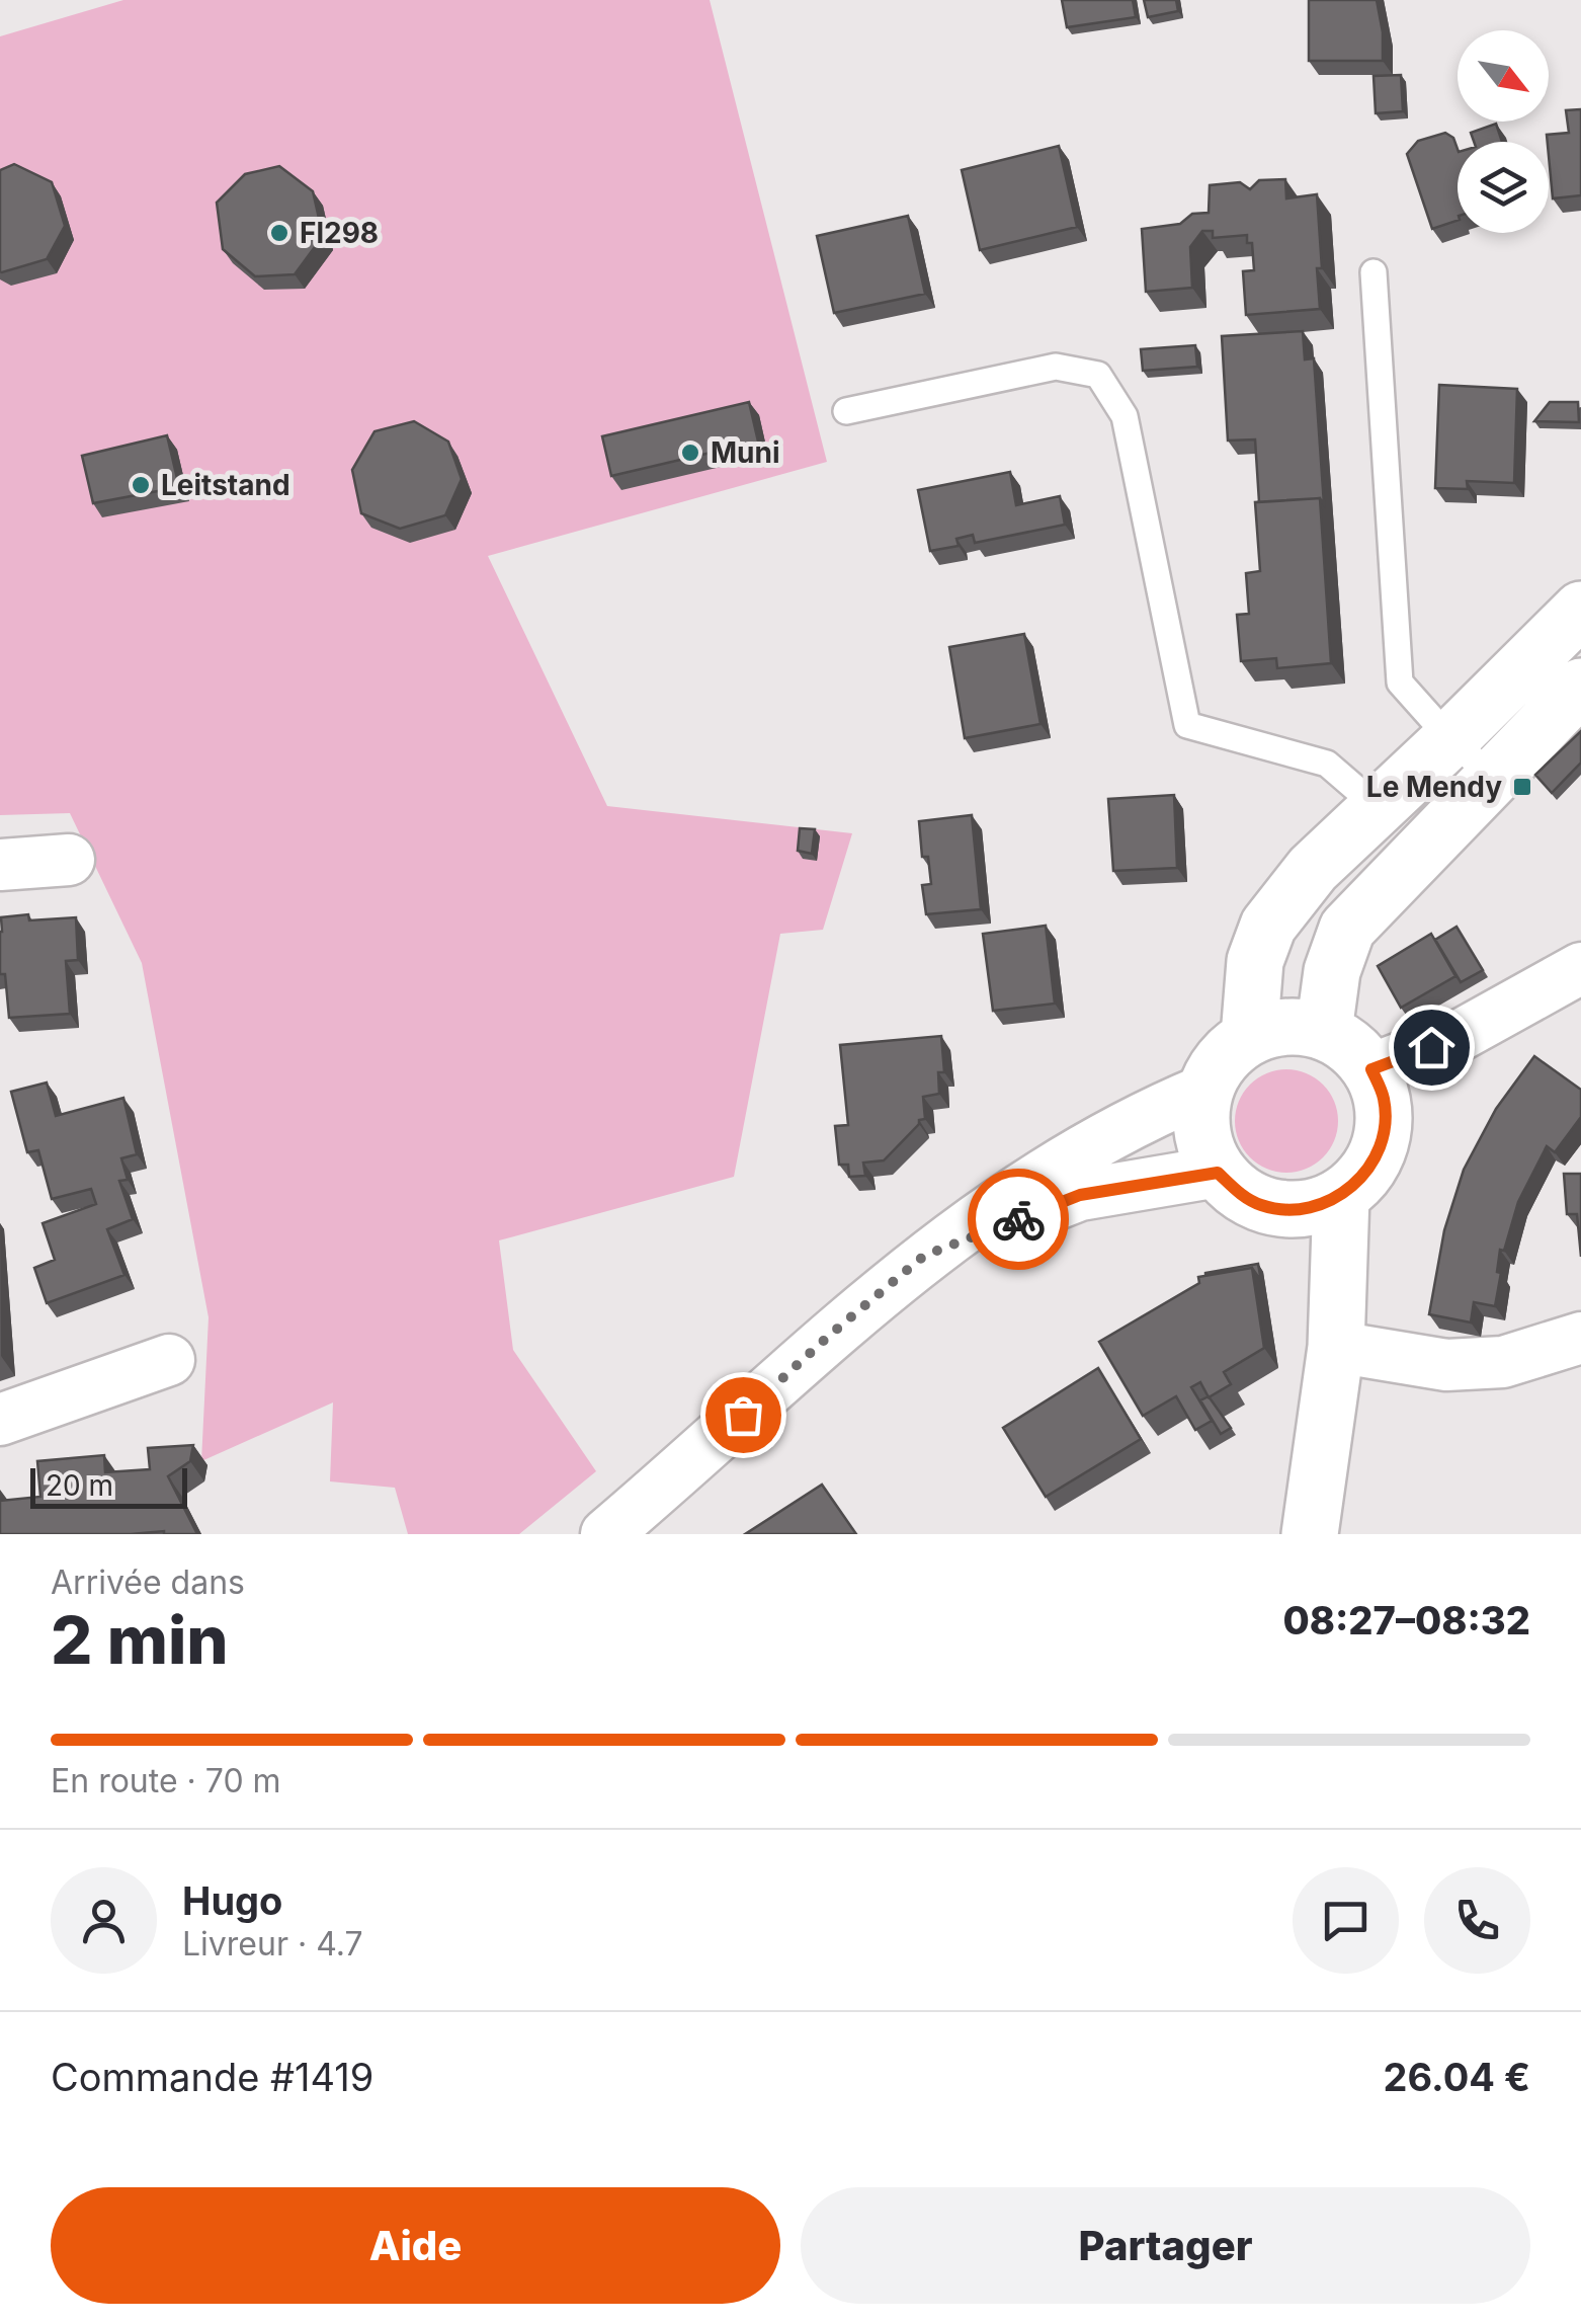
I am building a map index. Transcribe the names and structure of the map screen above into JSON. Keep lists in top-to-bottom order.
{
  "places": {
    "other": ["Fl298", "Muni", "Leitstand"],
    "transit": ["Le Mendy"]
  },
  "scale_bar": "20 m",
  "north": "bottom right",
  "page": {
    "scale": "20 m",
    "heading": ["2 min", "Arrivée dans", "08:27–08:32"],
    "panel": [
      "Hugo",
      "Livreur · 4.7",
      "Commande #1419",
      "26.04 €"
    ],
    "bar": "En route · 70 m",
    "buttons": ["Aide", "Partager"]
  }
}
